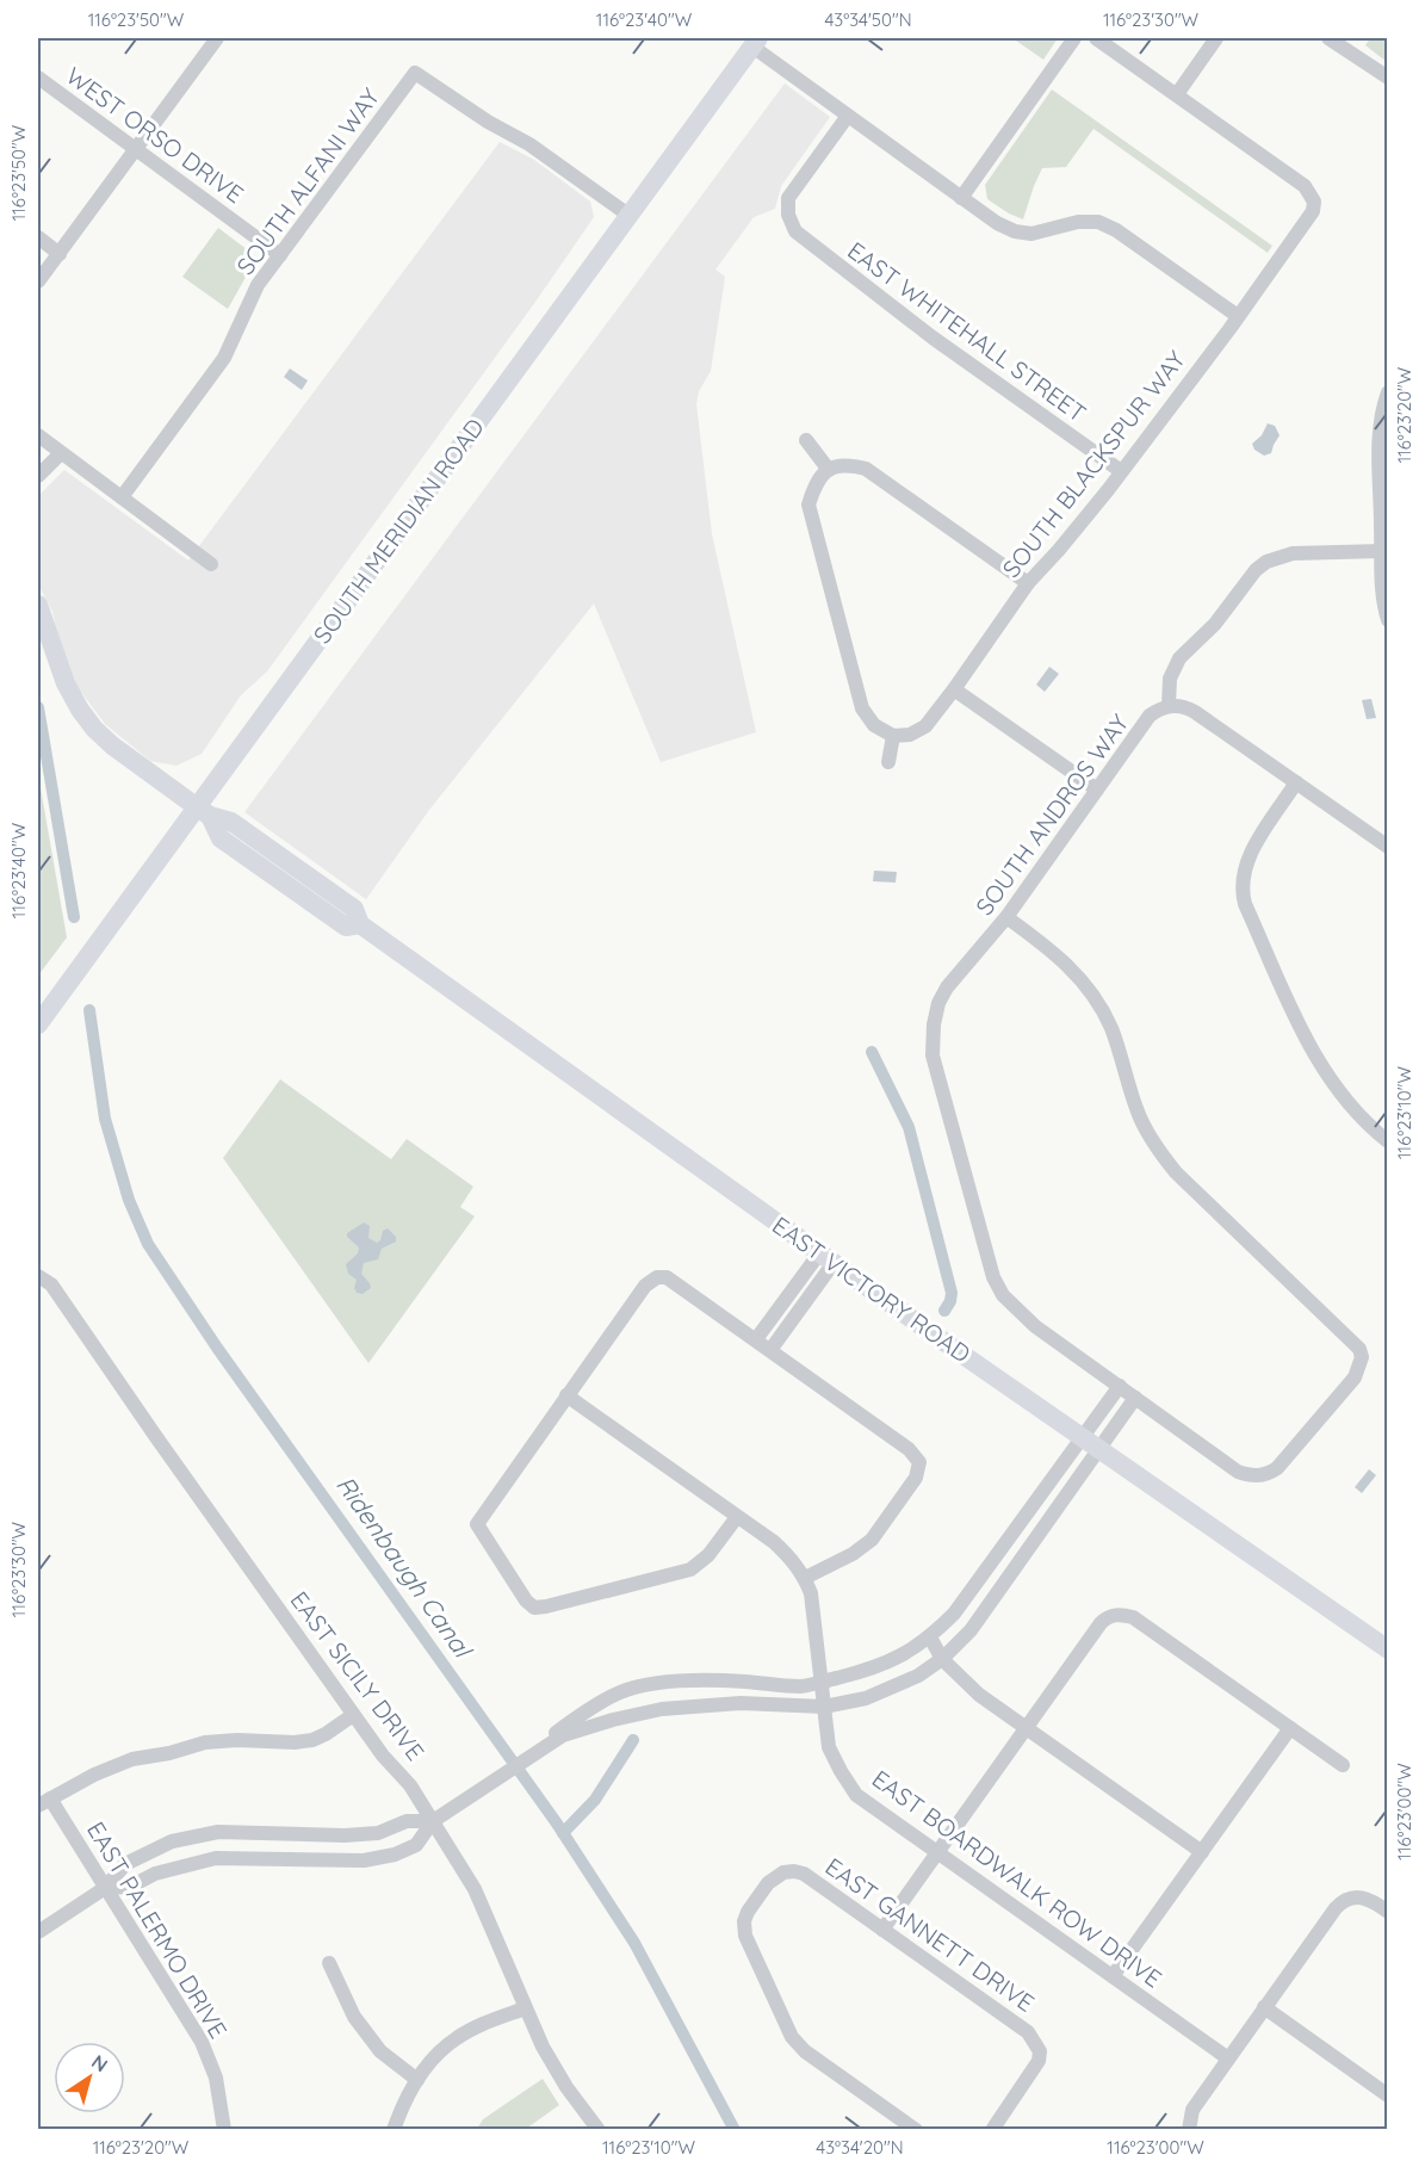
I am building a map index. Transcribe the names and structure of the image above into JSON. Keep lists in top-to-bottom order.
{
  "streets": {
    "main road": ["SOUTH MERIDIAN ROAD", "EAST VICTORY ROAD"],
    "street": [
      "WEST ORSO DRIVE",
      "SOUTH ALFANI WAY",
      "EAST WHITEHALL STREET",
      "SOUTH BLACKSPUR WAY",
      "SOUTH ANDROS WAY",
      "EAST SICILY DRIVE",
      "EAST BOARDWALK ROW DRIVE",
      "EAST PALERMO DRIVE",
      "EAST GANNETT DRIVE"
    ]
  },
  "crossings": [
    ["WEST ORSO DRIVE", "SOUTH ALFANI WAY"],
    ["SOUTH ALFANI WAY", "SOUTH MERIDIAN ROAD"],
    ["EAST WHITEHALL STREET", "SOUTH BLACKSPUR WAY"],
    ["SOUTH MERIDIAN ROAD", "EAST VICTORY ROAD"]
  ],
  "water": ["Ridenbaugh Canal"],
  "north": "top right",
  "coordinates": [
    "116°23'50\"W",
    "116°23'40\"W",
    "43°34'50\"N",
    "116°23'30\"W",
    "116°23'20\"W",
    "116°23'10\"W",
    "116°23'00\"W",
    "43°34'20\"N"
  ]
}
